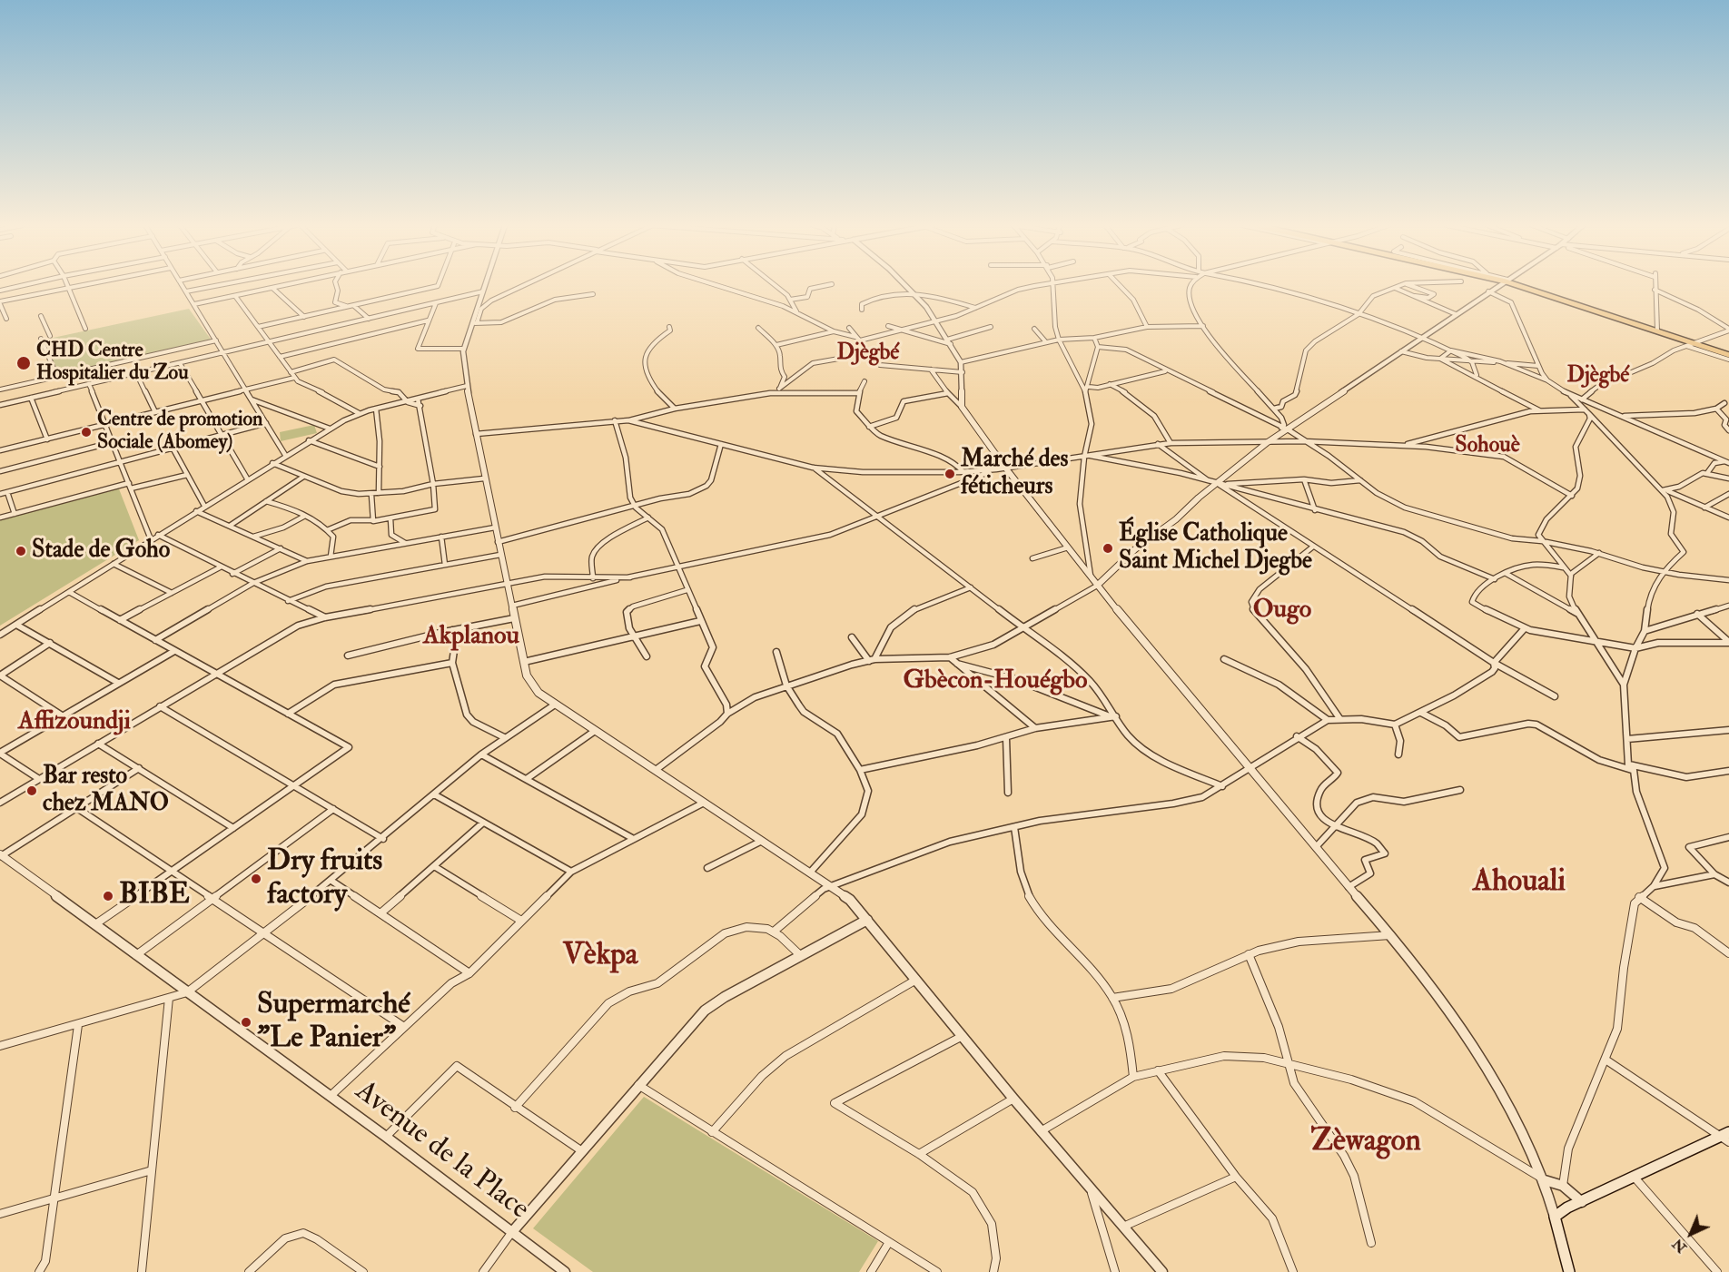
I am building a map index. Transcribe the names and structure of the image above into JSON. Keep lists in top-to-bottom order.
{
  "streets": {
    "street": ["Avenue de la Place"]
  },
  "districts": [
    "Djègbé",
    "Djègbé",
    "Sohouè",
    "Ougo",
    "Akplanou",
    "Gbècon-Houégbo",
    "Affizoundji",
    "Ahouali",
    "Vèkpa",
    "Zèwagon"
  ],
  "places": [
    "CHD Centre Hospitalier du Zou",
    "Centre de promotion Sociale (Abomey)",
    "Marché des féticheurs",
    "Église Catholique Saint Michel Djegbe",
    "Stade de Goho",
    "Bar resto chez MANO",
    "Dry fruits factory",
    "BIBE",
    "Supermarché \"Le Panier\""
  ],
  "north": "bottom left"
}
